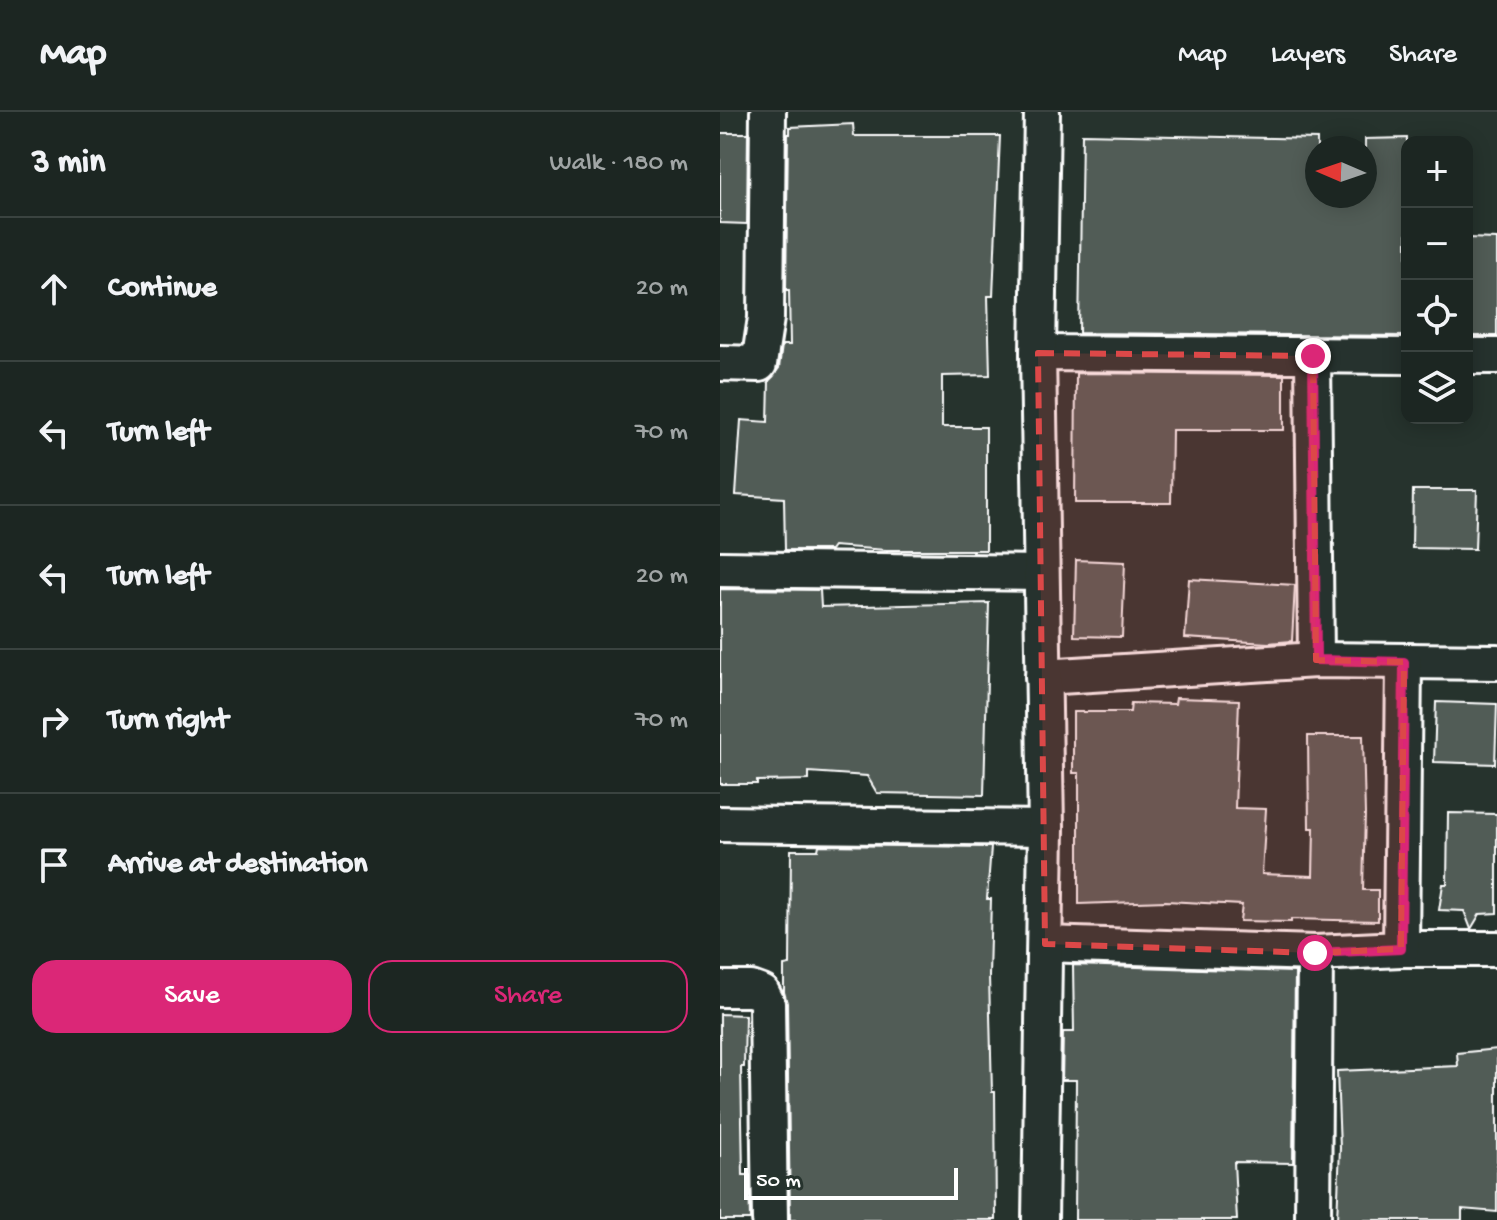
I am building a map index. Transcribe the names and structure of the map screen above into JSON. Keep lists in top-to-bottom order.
{
  "scale_bar": "50 m",
  "north": "left",
  "page": {
    "header": "Map",
    "nav": ["Map", "Layers", "Share"],
    "heading": ["3 min", "Walk · 180 m"],
    "map_buttons": ["+", "−"],
    "list": [
      ["Continue", "20 m"],
      ["Turn left", "70 m"],
      ["Turn left", "20 m"],
      ["Turn right", "70 m"],
      "Arrive at destination"
    ],
    "buttons": ["Save", "Share"],
    "scale": "50 m"
  }
}
